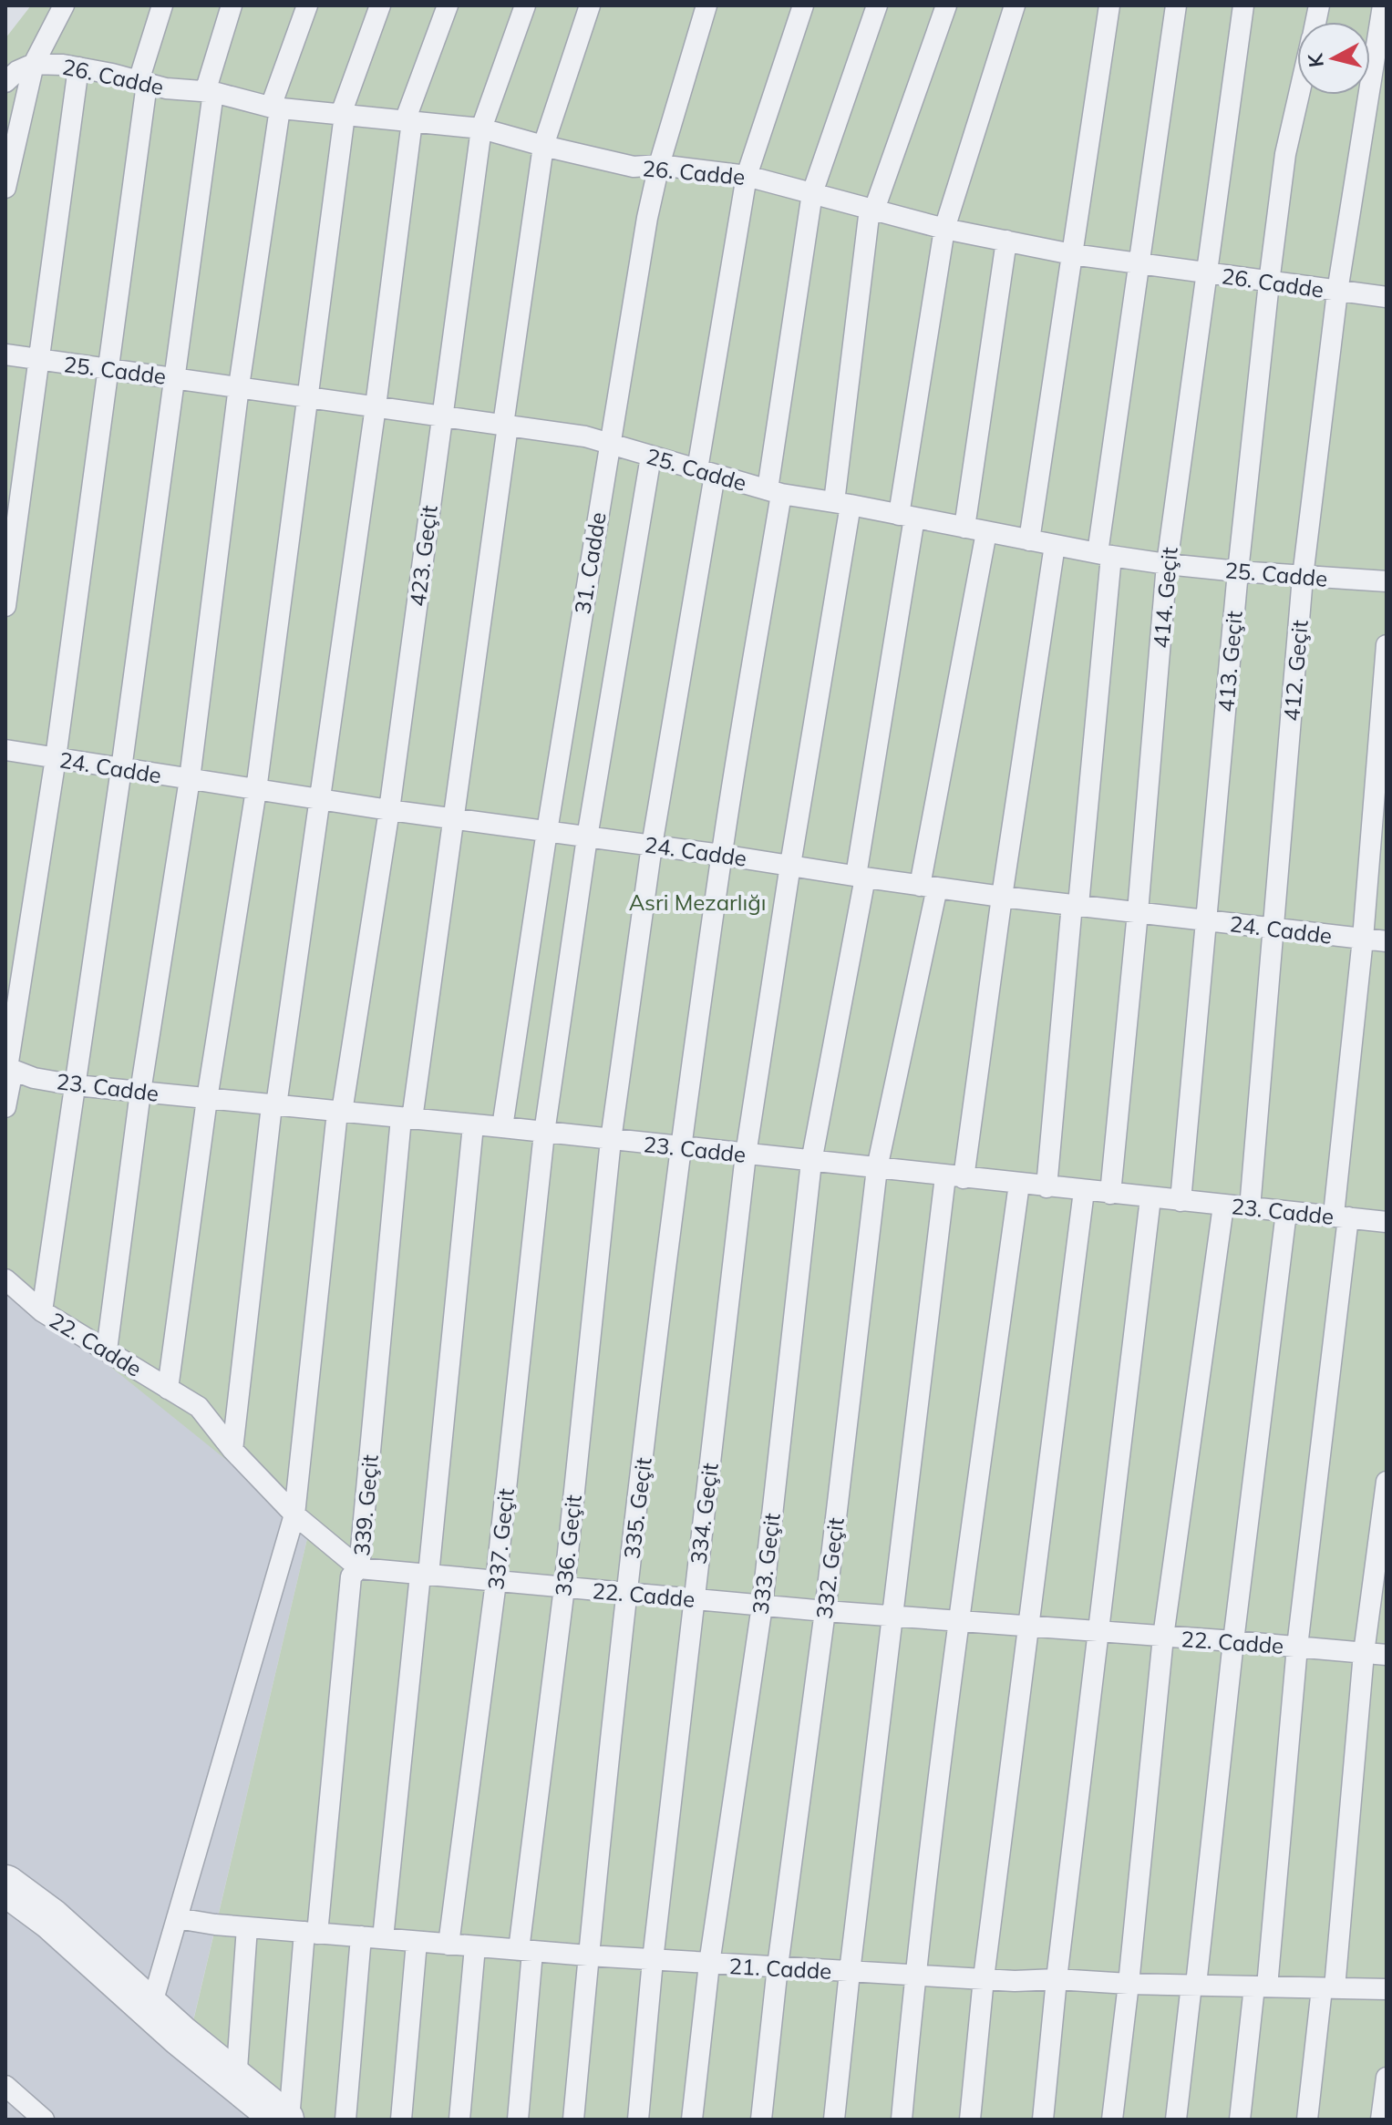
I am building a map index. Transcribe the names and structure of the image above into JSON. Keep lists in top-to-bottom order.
{
  "streets": {
    "lane": [
      "26. Cadde",
      "25. Cadde",
      "423. Geçit",
      "31. Cadde",
      "414. Geçit",
      "413. Geçit",
      "412. Geçit",
      "24. Cadde",
      "23. Cadde",
      "22. Cadde",
      "339. Geçit",
      "335. Geçit",
      "334. Geçit",
      "337. Geçit",
      "336. Geçit",
      "333. Geçit",
      "332. Geçit",
      "21. Cadde"
    ]
  },
  "crossings": [
    ["26. Cadde", "423. Geçit"],
    ["26. Cadde", "31. Cadde"],
    ["26. Cadde", "414. Geçit"],
    ["26. Cadde", "413. Geçit"],
    ["26. Cadde", "412. Geçit"],
    ["26. Cadde", "339. Geçit"],
    ["26. Cadde", "335. Geçit"],
    ["26. Cadde", "334. Geçit"],
    ["26. Cadde", "336. Geçit"],
    ["26. Cadde", "333. Geçit"],
    ["25. Cadde", "423. Geçit"],
    ["25. Cadde", "31. Cadde"],
    ["25. Cadde", "414. Geçit"],
    ["25. Cadde", "413. Geçit"],
    ["25. Cadde", "412. Geçit"],
    ["25. Cadde", "339. Geçit"],
    ["25. Cadde", "335. Geçit"],
    ["25. Cadde", "334. Geçit"],
    ["25. Cadde", "337. Geçit"],
    ["25. Cadde", "336. Geçit"],
    ["25. Cadde", "333. Geçit"],
    ["25. Cadde", "332. Geçit"],
    ["423. Geçit", "24. Cadde"],
    ["423. Geçit", "23. Cadde"],
    ["423. Geçit", "22. Cadde"],
    ["423. Geçit", "21. Cadde"],
    ["31. Cadde", "24. Cadde"],
    ["31. Cadde", "23. Cadde"],
    ["414. Geçit", "24. Cadde"],
    ["414. Geçit", "23. Cadde"],
    ["413. Geçit", "24. Cadde"],
    ["413. Geçit", "23. Cadde"],
    ["412. Geçit", "24. Cadde"],
    ["412. Geçit", "23. Cadde"],
    ["24. Cadde", "339. Geçit"],
    ["24. Cadde", "335. Geçit"],
    ["24. Cadde", "334. Geçit"],
    ["24. Cadde", "337. Geçit"],
    ["24. Cadde", "336. Geçit"],
    ["24. Cadde", "333. Geçit"],
    ["24. Cadde", "332. Geçit"],
    ["23. Cadde", "339. Geçit"],
    ["23. Cadde", "335. Geçit"],
    ["23. Cadde", "334. Geçit"],
    ["23. Cadde", "337. Geçit"],
    ["23. Cadde", "336. Geçit"],
    ["23. Cadde", "333. Geçit"],
    ["23. Cadde", "332. Geçit"],
    ["22. Cadde", "339. Geçit"],
    ["22. Cadde", "335. Geçit"],
    ["22. Cadde", "334. Geçit"],
    ["22. Cadde", "337. Geçit"],
    ["22. Cadde", "336. Geçit"],
    ["22. Cadde", "333. Geçit"],
    ["22. Cadde", "332. Geçit"],
    ["339. Geçit", "21. Cadde"],
    ["335. Geçit", "21. Cadde"],
    ["334. Geçit", "21. Cadde"],
    ["337. Geçit", "21. Cadde"],
    ["336. Geçit", "21. Cadde"],
    ["333. Geçit", "21. Cadde"],
    ["332. Geçit", "21. Cadde"]
  ],
  "parks": ["Asri Mezarlığı"],
  "north": "left"
}
